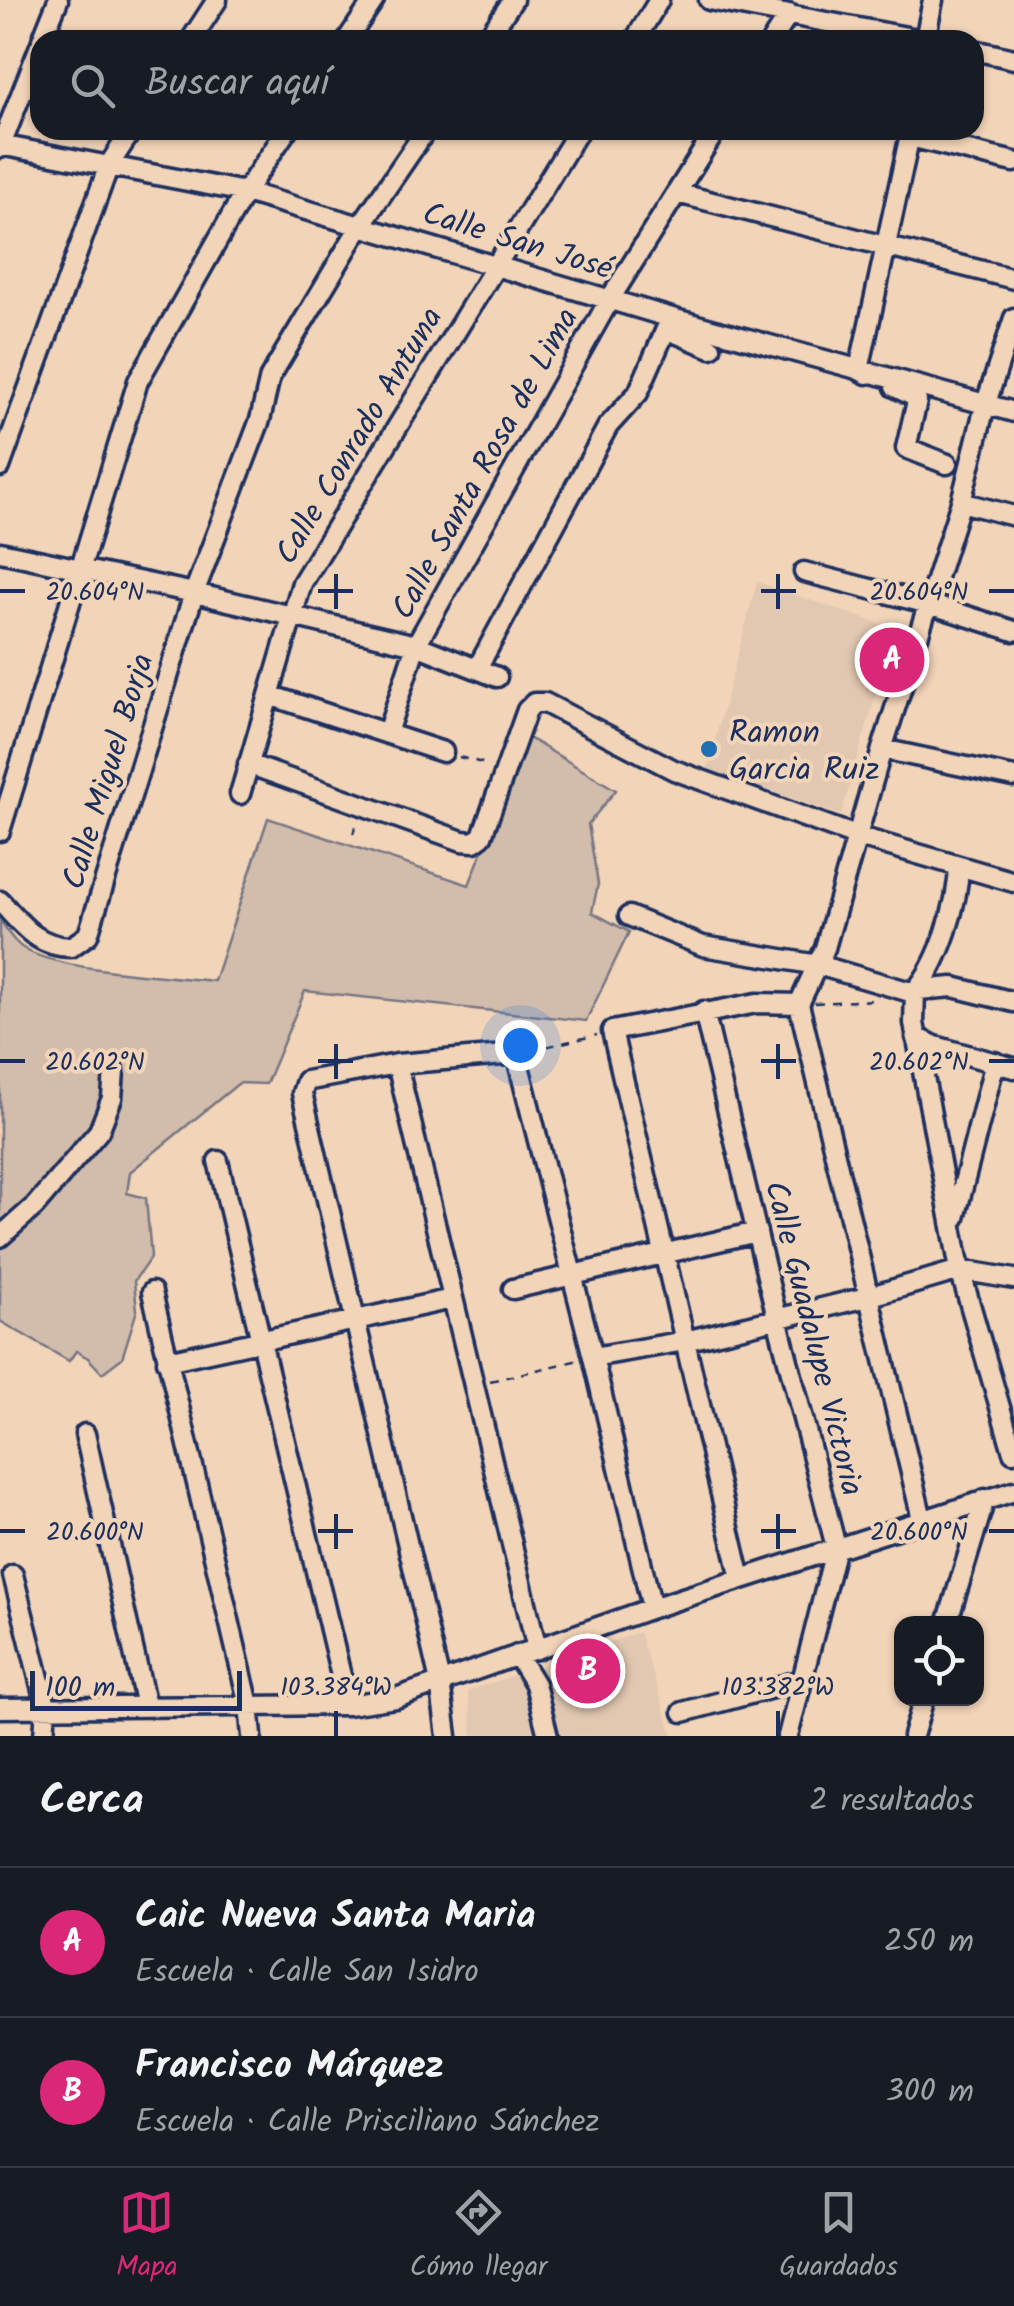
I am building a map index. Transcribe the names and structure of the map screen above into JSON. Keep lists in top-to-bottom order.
{
  "streets": {
    "street": [
      "Calle San José",
      "Calle Conrado Antuna",
      "Calle Santa Rosa de Lima",
      "Calle Miguel Borja",
      "Calle Guadalupe Victoria"
    ]
  },
  "crossings": [
    ["Calle San José", "Calle Conrado Antuna"],
    ["Calle San José", "Calle Santa Rosa de Lima"],
    ["Calle San José", "Calle Miguel Borja"]
  ],
  "places": ["Ramon Garcia Ruiz"],
  "scale_bar": "100 m",
  "page": {
    "search": "Buscar aquí",
    "pins": ["A", "B"],
    "scale": "100 m",
    "heading": ["Cerca", "2 resultados"],
    "list": [
      {
        "mark": "A",
        "name": "Caic Nueva Santa Maria",
        "note": "Escuela · Calle San Isidro",
        "value": "250 m"
      },
      {
        "mark": "B",
        "name": "Francisco Márquez",
        "note": "Escuela · Calle Prisciliano Sánchez",
        "value": "300 m"
      }
    ],
    "nav": ["Mapa", "Cómo llegar", "Guardados"]
  },
  "coordinates": [
    "20.604°N",
    "20.602°N",
    "20.600°N",
    "103.384°W",
    "103.382°W"
  ]
}
